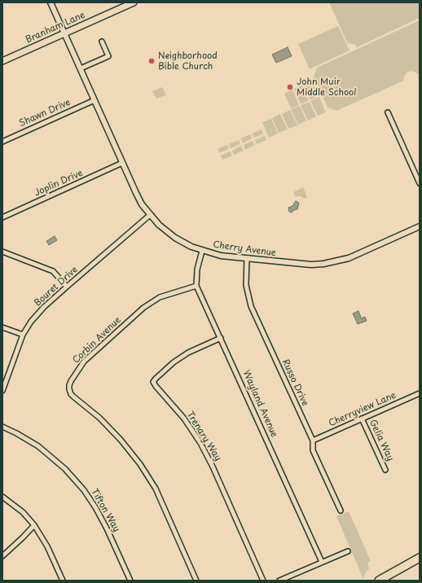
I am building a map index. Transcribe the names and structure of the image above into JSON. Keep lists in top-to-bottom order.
{
  "streets": {
    "main road": ["Branham Lane"],
    "street": [
      "Shawn Drive",
      "Joplin Drive",
      "Cherry Avenue",
      "Bouret Drive",
      "Corbin Avenue",
      "Russo Drive",
      "Wayland Avenue",
      "Cherryview Lane",
      "Trenary Way",
      "Gelia Way",
      "Tifton Way"
    ]
  },
  "crossings": [
    ["Branham Lane", "Cherry Avenue"],
    ["Shawn Drive", "Cherry Avenue"],
    ["Joplin Drive", "Cherry Avenue"],
    ["Cherry Avenue", "Bouret Drive"],
    ["Cherry Avenue", "Russo Drive"],
    ["Cherry Avenue", "Wayland Avenue"],
    ["Corbin Avenue", "Wayland Avenue"],
    ["Russo Drive", "Cherryview Lane"],
    ["Wayland Avenue", "Trenary Way"],
    ["Cherryview Lane", "Gelia Way"]
  ],
  "places": ["Neighborhood Bible Church", "John Muir Middle School"]
}
